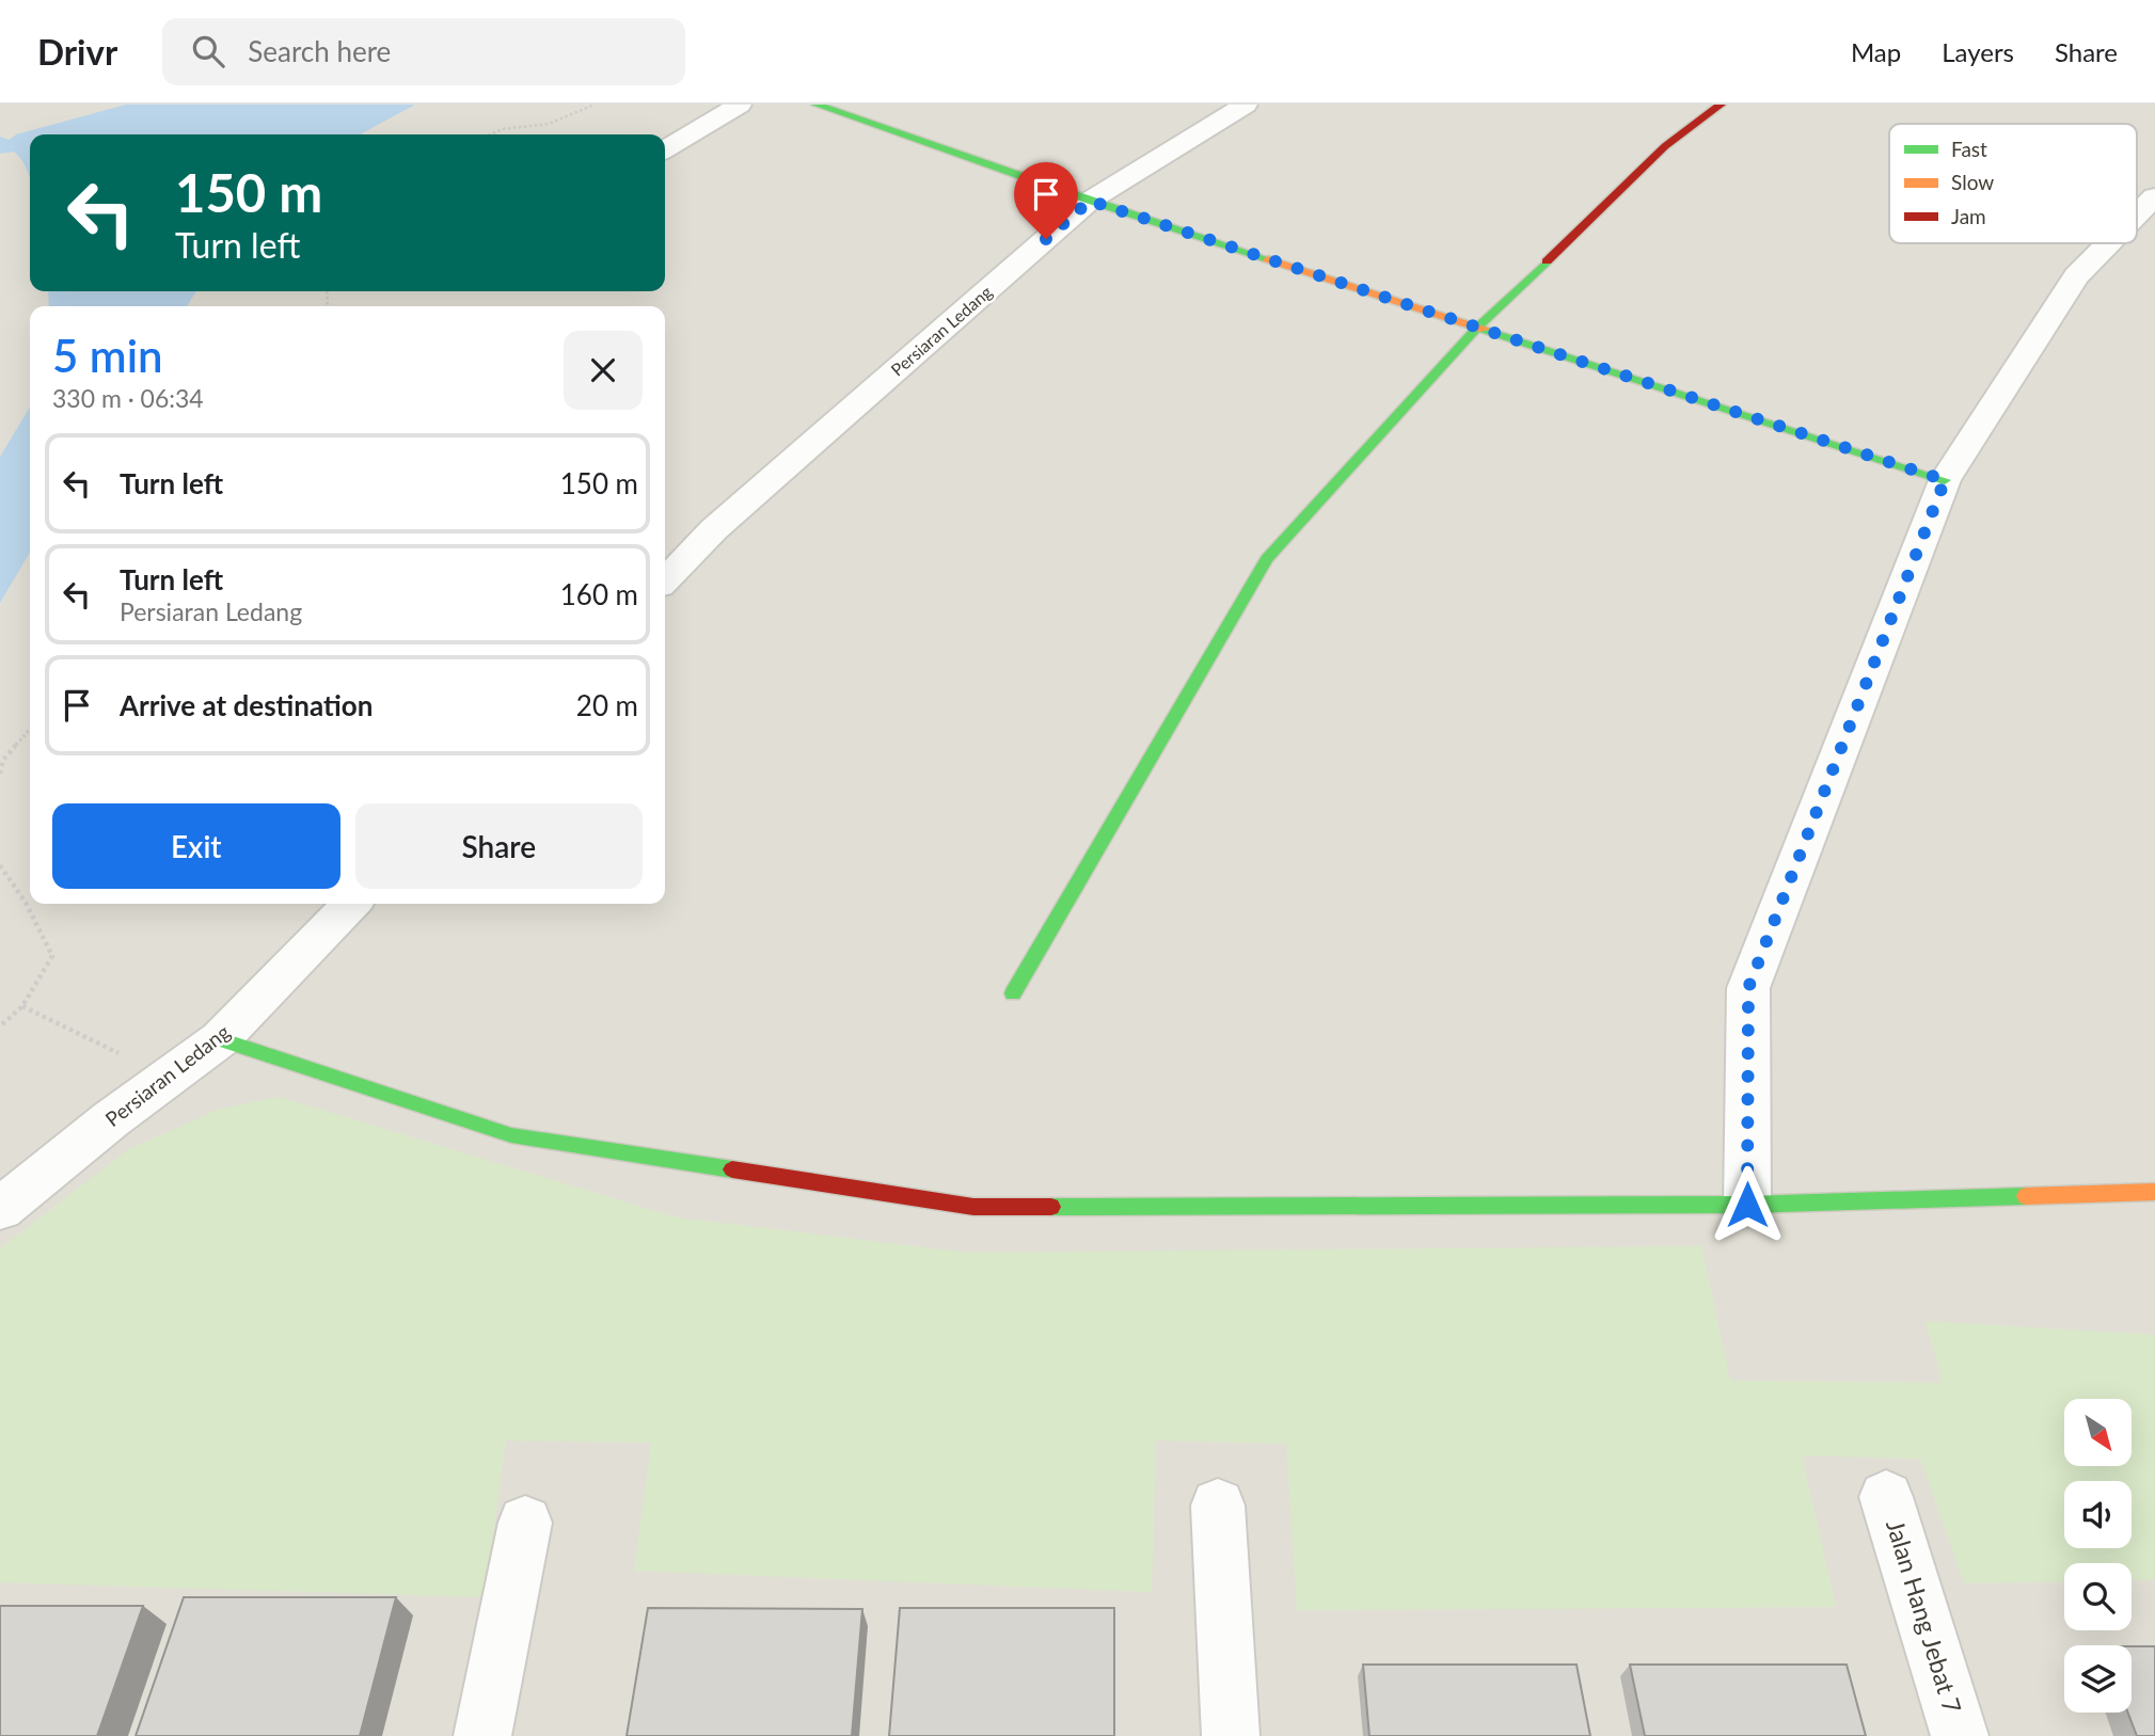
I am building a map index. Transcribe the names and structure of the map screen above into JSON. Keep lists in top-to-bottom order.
{
  "streets": {
    "street": ["Persiaran Ledang", "Jalan Hang Jebat 7"]
  },
  "legend": ["Fast", "Slow", "Jam"],
  "north": "bottom right",
  "page": {
    "header": "Drivr",
    "search": "Search here",
    "nav": ["Map", "Layers", "Share"],
    "turn": ["150 m", "Turn left"],
    "heading": ["5 min", "330 m · 06:34"],
    "list": [
      {
        "name": "Turn left",
        "value": "150 m"
      },
      {
        "name": "Turn left",
        "note": "Persiaran Ledang",
        "value": "160 m"
      },
      {
        "name": "Arrive at destination",
        "value": "20 m"
      }
    ],
    "buttons": ["Exit", "Share"]
  }
}
